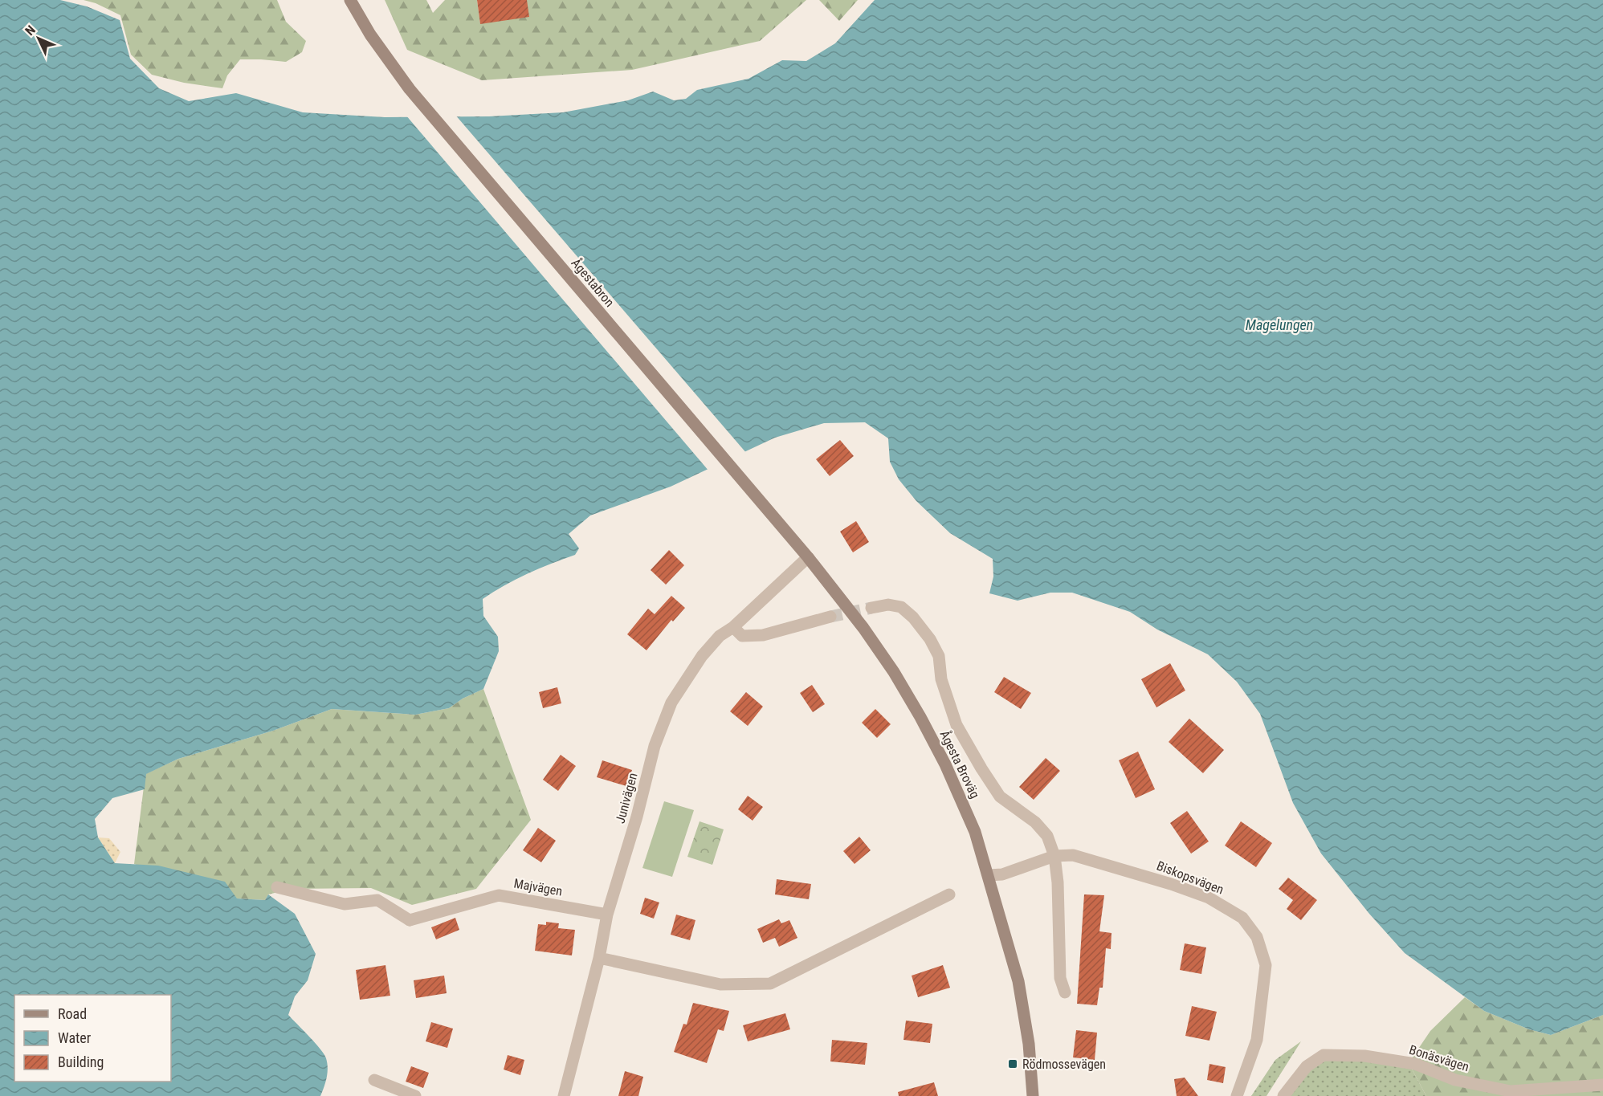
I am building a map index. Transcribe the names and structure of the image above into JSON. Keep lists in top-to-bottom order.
{
  "streets": {
    "main road": ["Ågestabron", "Ågesta Broväg"],
    "street": [
      "Junivägen",
      "Biskopsvägen",
      "Majvägen",
      "Bonäsvägen"
    ]
  },
  "crossings": [
    ["Ågestabron", "Ågesta Broväg"],
    ["Ågesta Broväg", "Junivägen"],
    ["Ågesta Broväg", "Biskopsvägen"],
    ["Junivägen", "Majvägen"]
  ],
  "water": ["Magelungen"],
  "places": {
    "transit": ["Rödmossevägen"]
  },
  "legend": ["Road", "Water", "Building"],
  "north": "top left"
}
